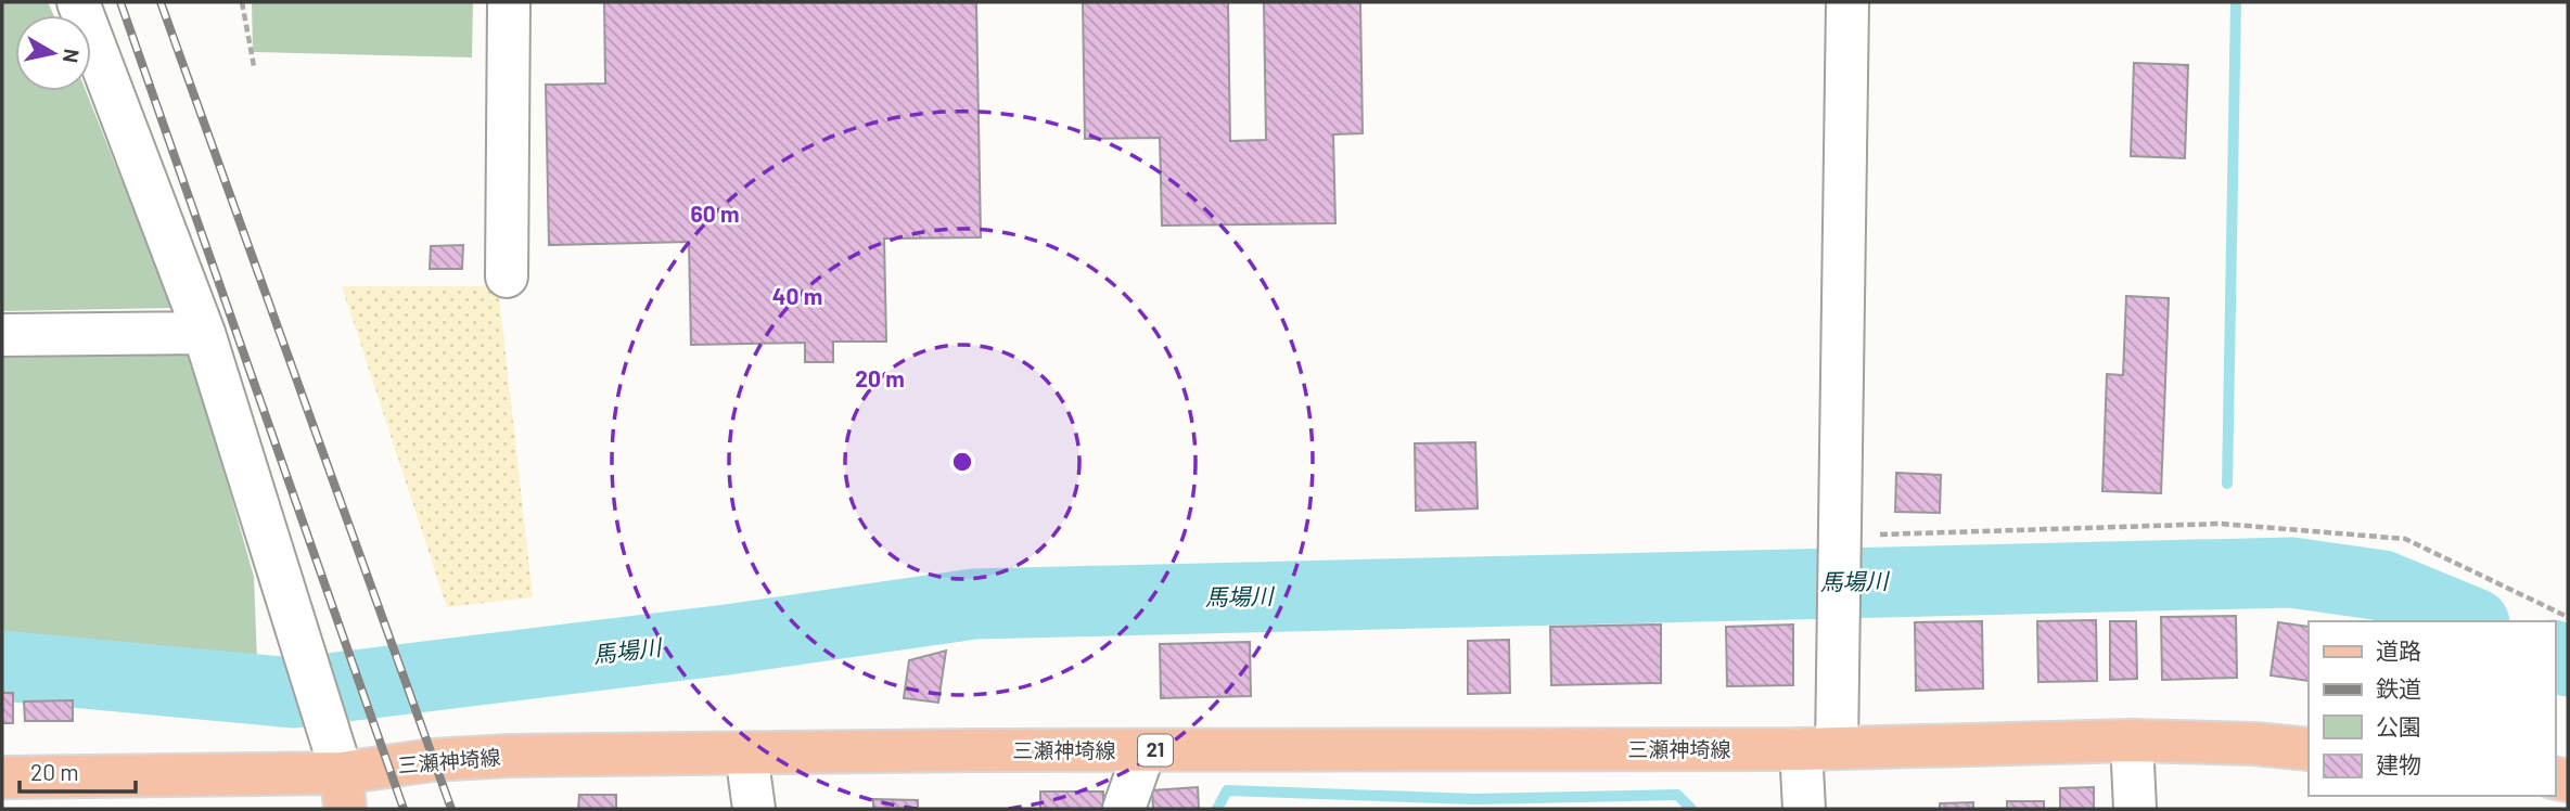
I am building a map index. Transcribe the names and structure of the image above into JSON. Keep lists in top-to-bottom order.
{
  "streets": {
    "main road": ["三瀬神埼線", "21"]
  },
  "water": ["馬場川"],
  "legend": [
    "道路",
    "鉄道",
    "公園",
    "建物"
  ],
  "scale_bar": "20 m",
  "north": "right",
  "rings": ["60 m", "40 m", "20 m"]
}
